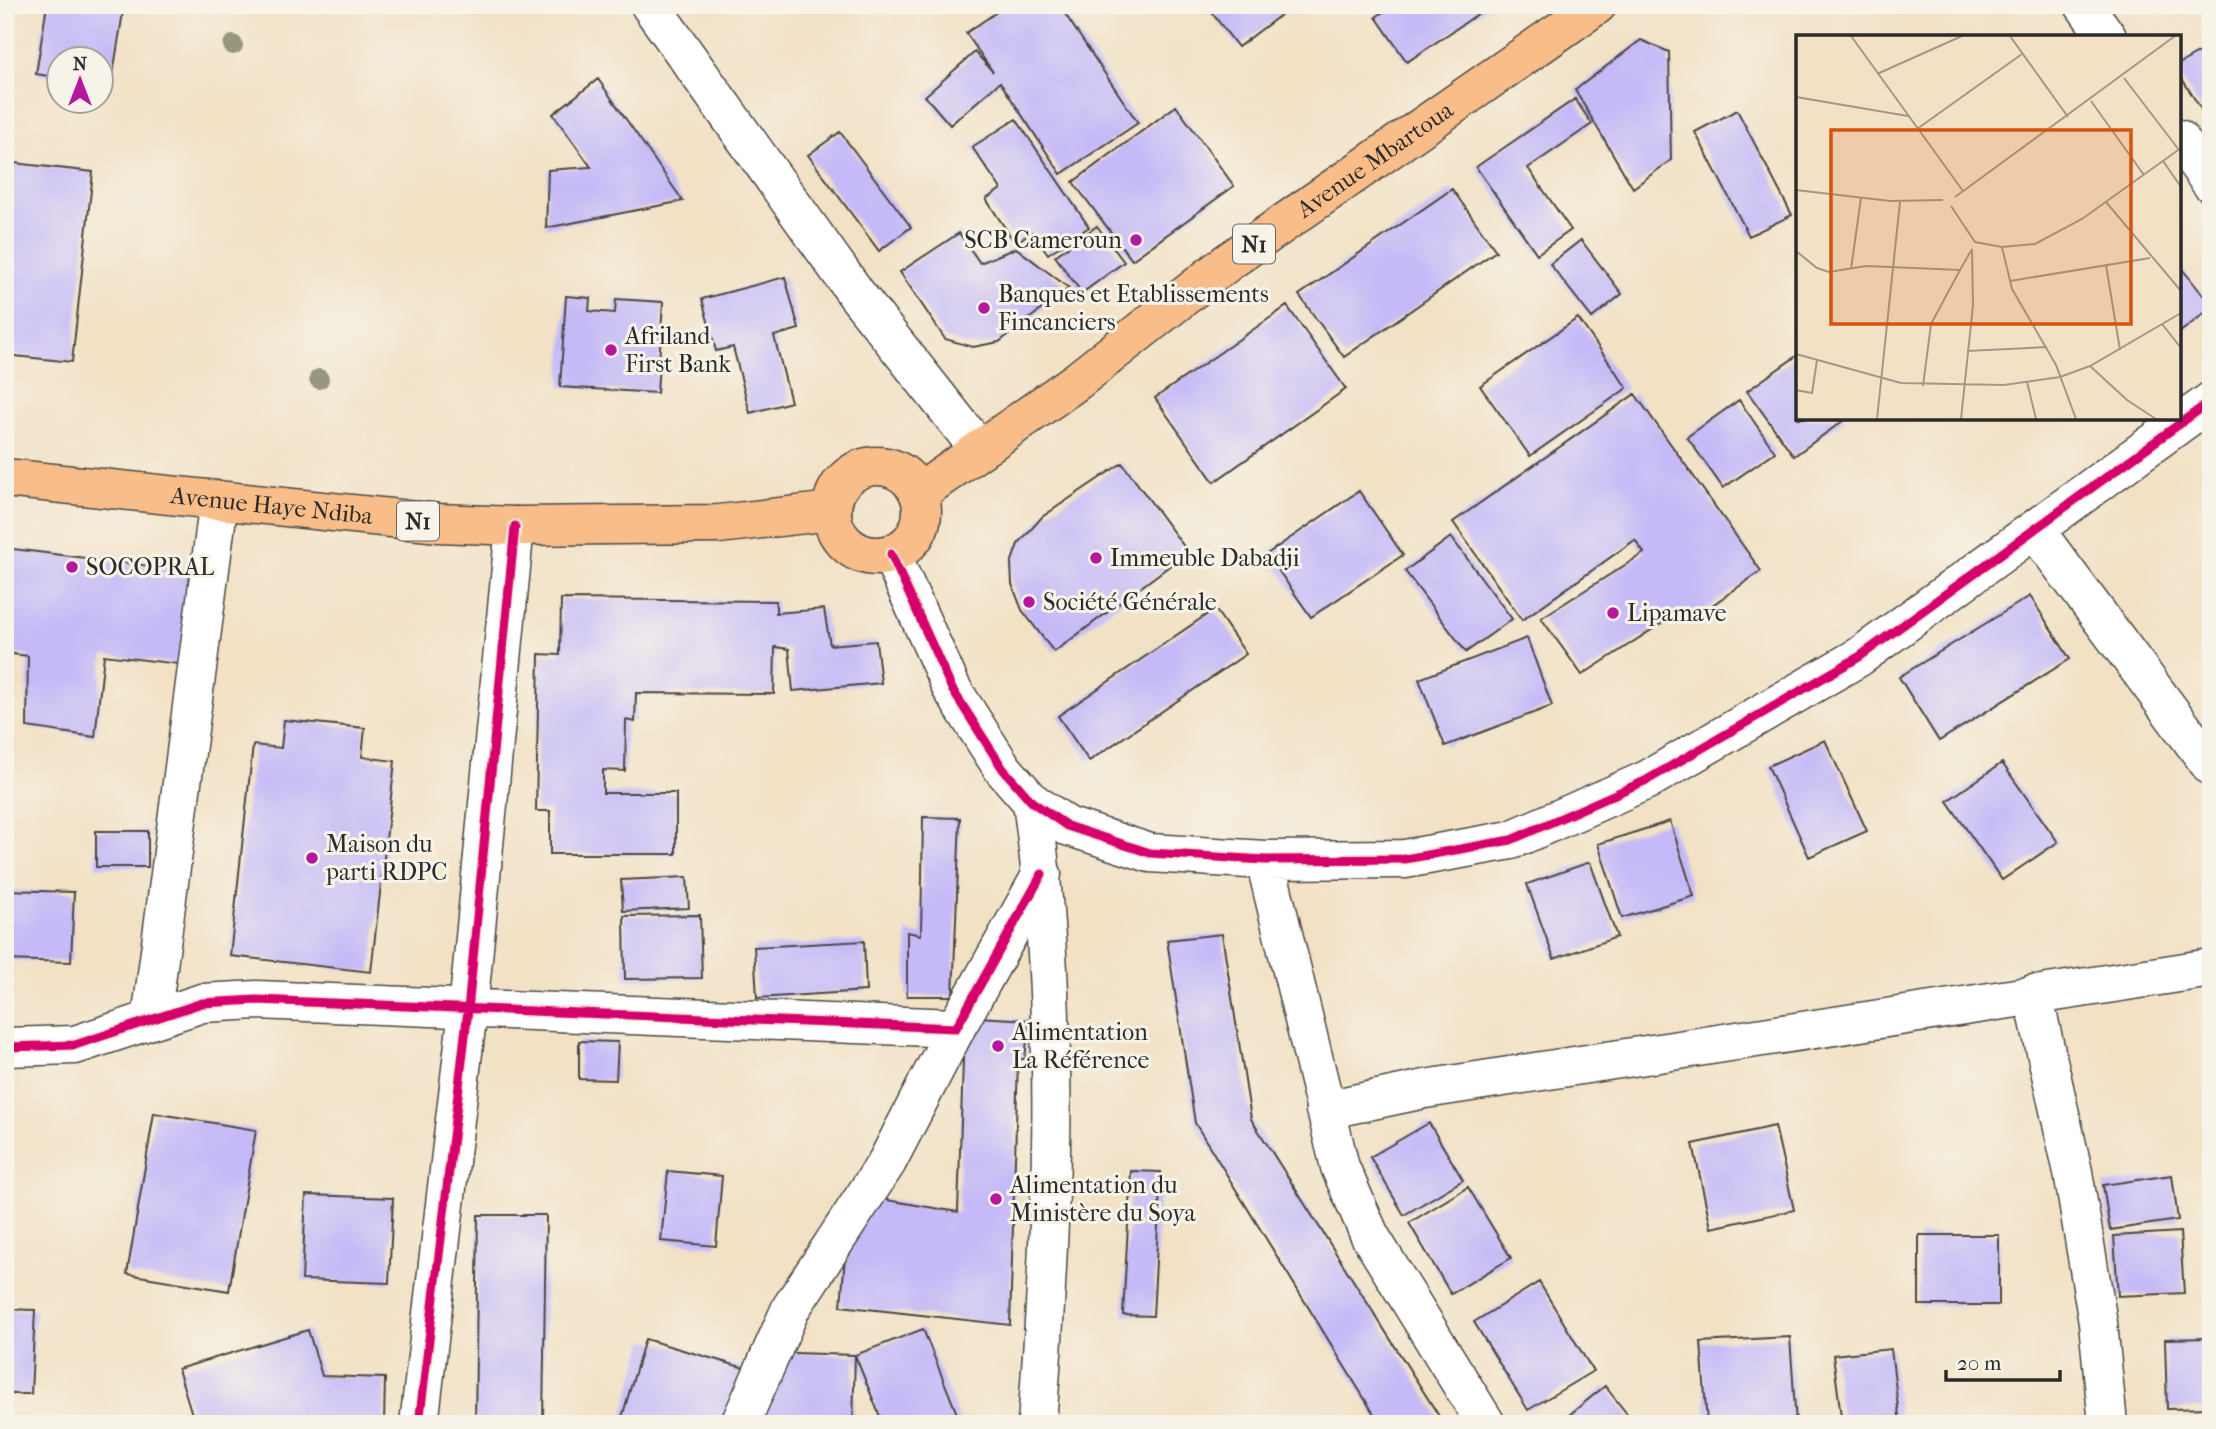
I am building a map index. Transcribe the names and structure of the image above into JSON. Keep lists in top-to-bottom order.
{
  "streets": {
    "highway": ["Avenue Mbartoua", "N1", "Avenue Haye Ndiba"]
  },
  "crossings": [
    ["Avenue Mbartoua", "Avenue Haye Ndiba"]
  ],
  "places": [
    "SCB Cameroun",
    "Banques et Etablissements Fincanciers",
    "Afriland First Bank",
    "Immeuble Dabadji",
    "SOCOPRAL",
    "Société Générale",
    "Lipamave",
    "Maison du parti RDPC",
    "Alimentation La Référence",
    "Alimentation du Ministère du Soya"
  ],
  "scale_bar": "20 m",
  "north": "top"
}
